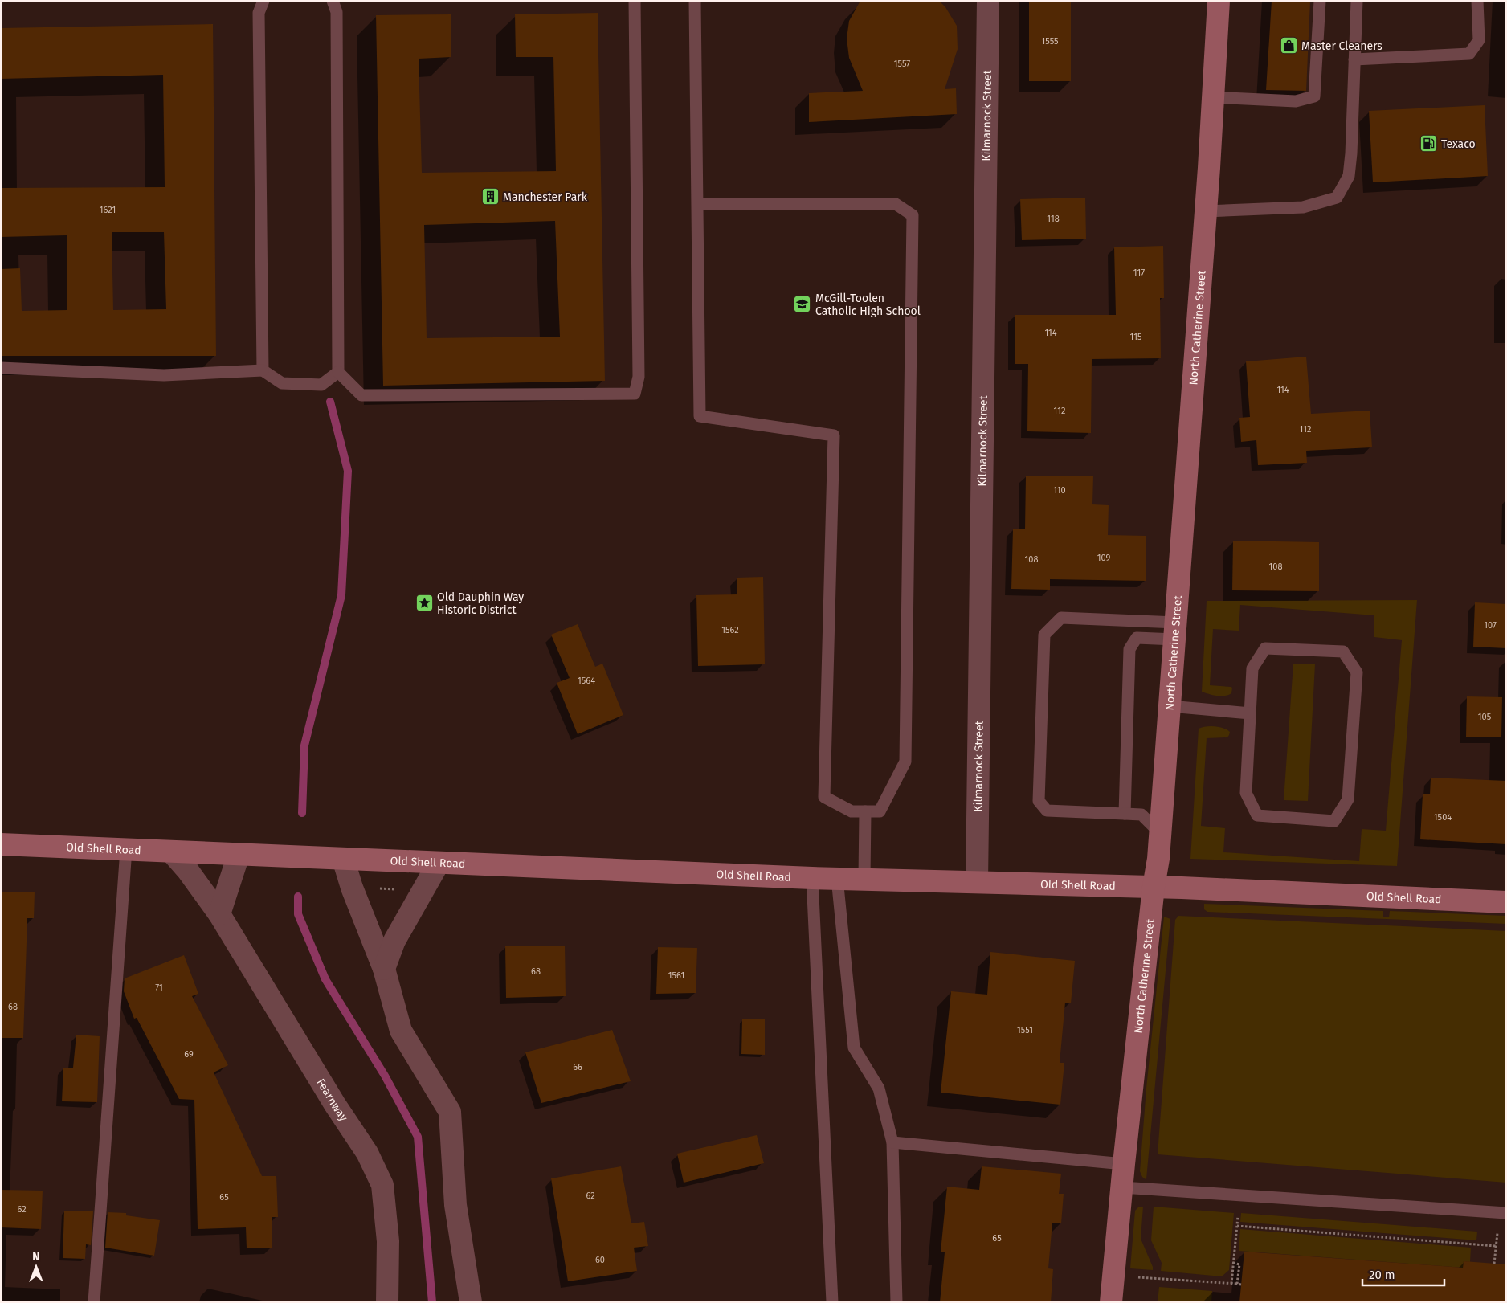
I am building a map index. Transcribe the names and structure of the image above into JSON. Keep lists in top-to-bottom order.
{
  "streets": {
    "street": [
      "Kilmarnock Street",
      "North Catherine Street",
      "Old Shell Road",
      "Fearnway"
    ]
  },
  "crossings": [
    ["Kilmarnock Street", "Old Shell Road"],
    ["North Catherine Street", "Old Shell Road"],
    ["Old Shell Road", "Fearnway"]
  ],
  "places": {
    "shop": ["Master Cleaners"],
    "fuel station": ["Texaco"],
    "building": ["Manchester Park"],
    "school or university": ["McGill-Toolen Catholic High School"],
    "place": ["Old Dauphin Way Historic District"]
  },
  "house_numbers": [
    "1555",
    "1557",
    "1621",
    "118",
    "117",
    "114",
    "115",
    "114",
    "112",
    "112",
    "110",
    "109",
    "108",
    "108",
    "107",
    "1562",
    "1564",
    "105",
    "1504",
    "68",
    "1561",
    "71",
    "68",
    "1551",
    "69",
    "66",
    "62",
    "65",
    "62",
    "65",
    "60"
  ],
  "scale_bar": "20 m",
  "north": "top"
}
